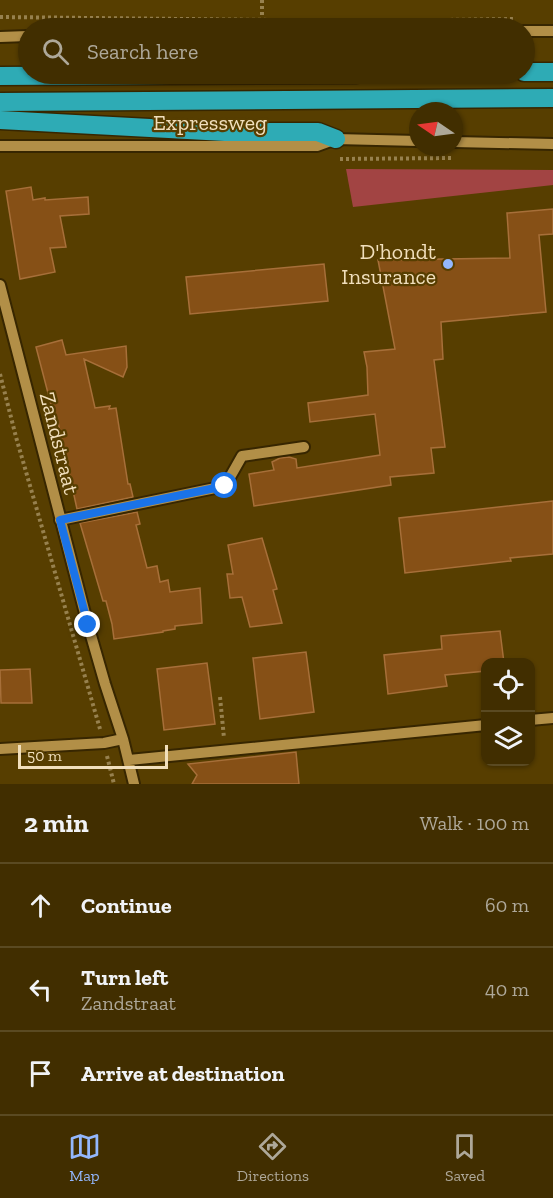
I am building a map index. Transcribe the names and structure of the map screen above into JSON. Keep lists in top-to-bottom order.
{
  "streets": {
    "highway": ["Expressweg"],
    "street": ["Zandstraat"]
  },
  "places": ["D'hondt Insurance"],
  "scale_bar": "50 m",
  "north": "left",
  "page": {
    "search": "Search here",
    "scale": "50 m",
    "heading": ["2 min", "Walk · 100 m"],
    "list": [
      ["Continue", "60 m"],
      ["Turn left", "Zandstraat", "40 m"],
      "Arrive at destination"
    ],
    "nav": ["Map", "Directions", "Saved"]
  }
}
